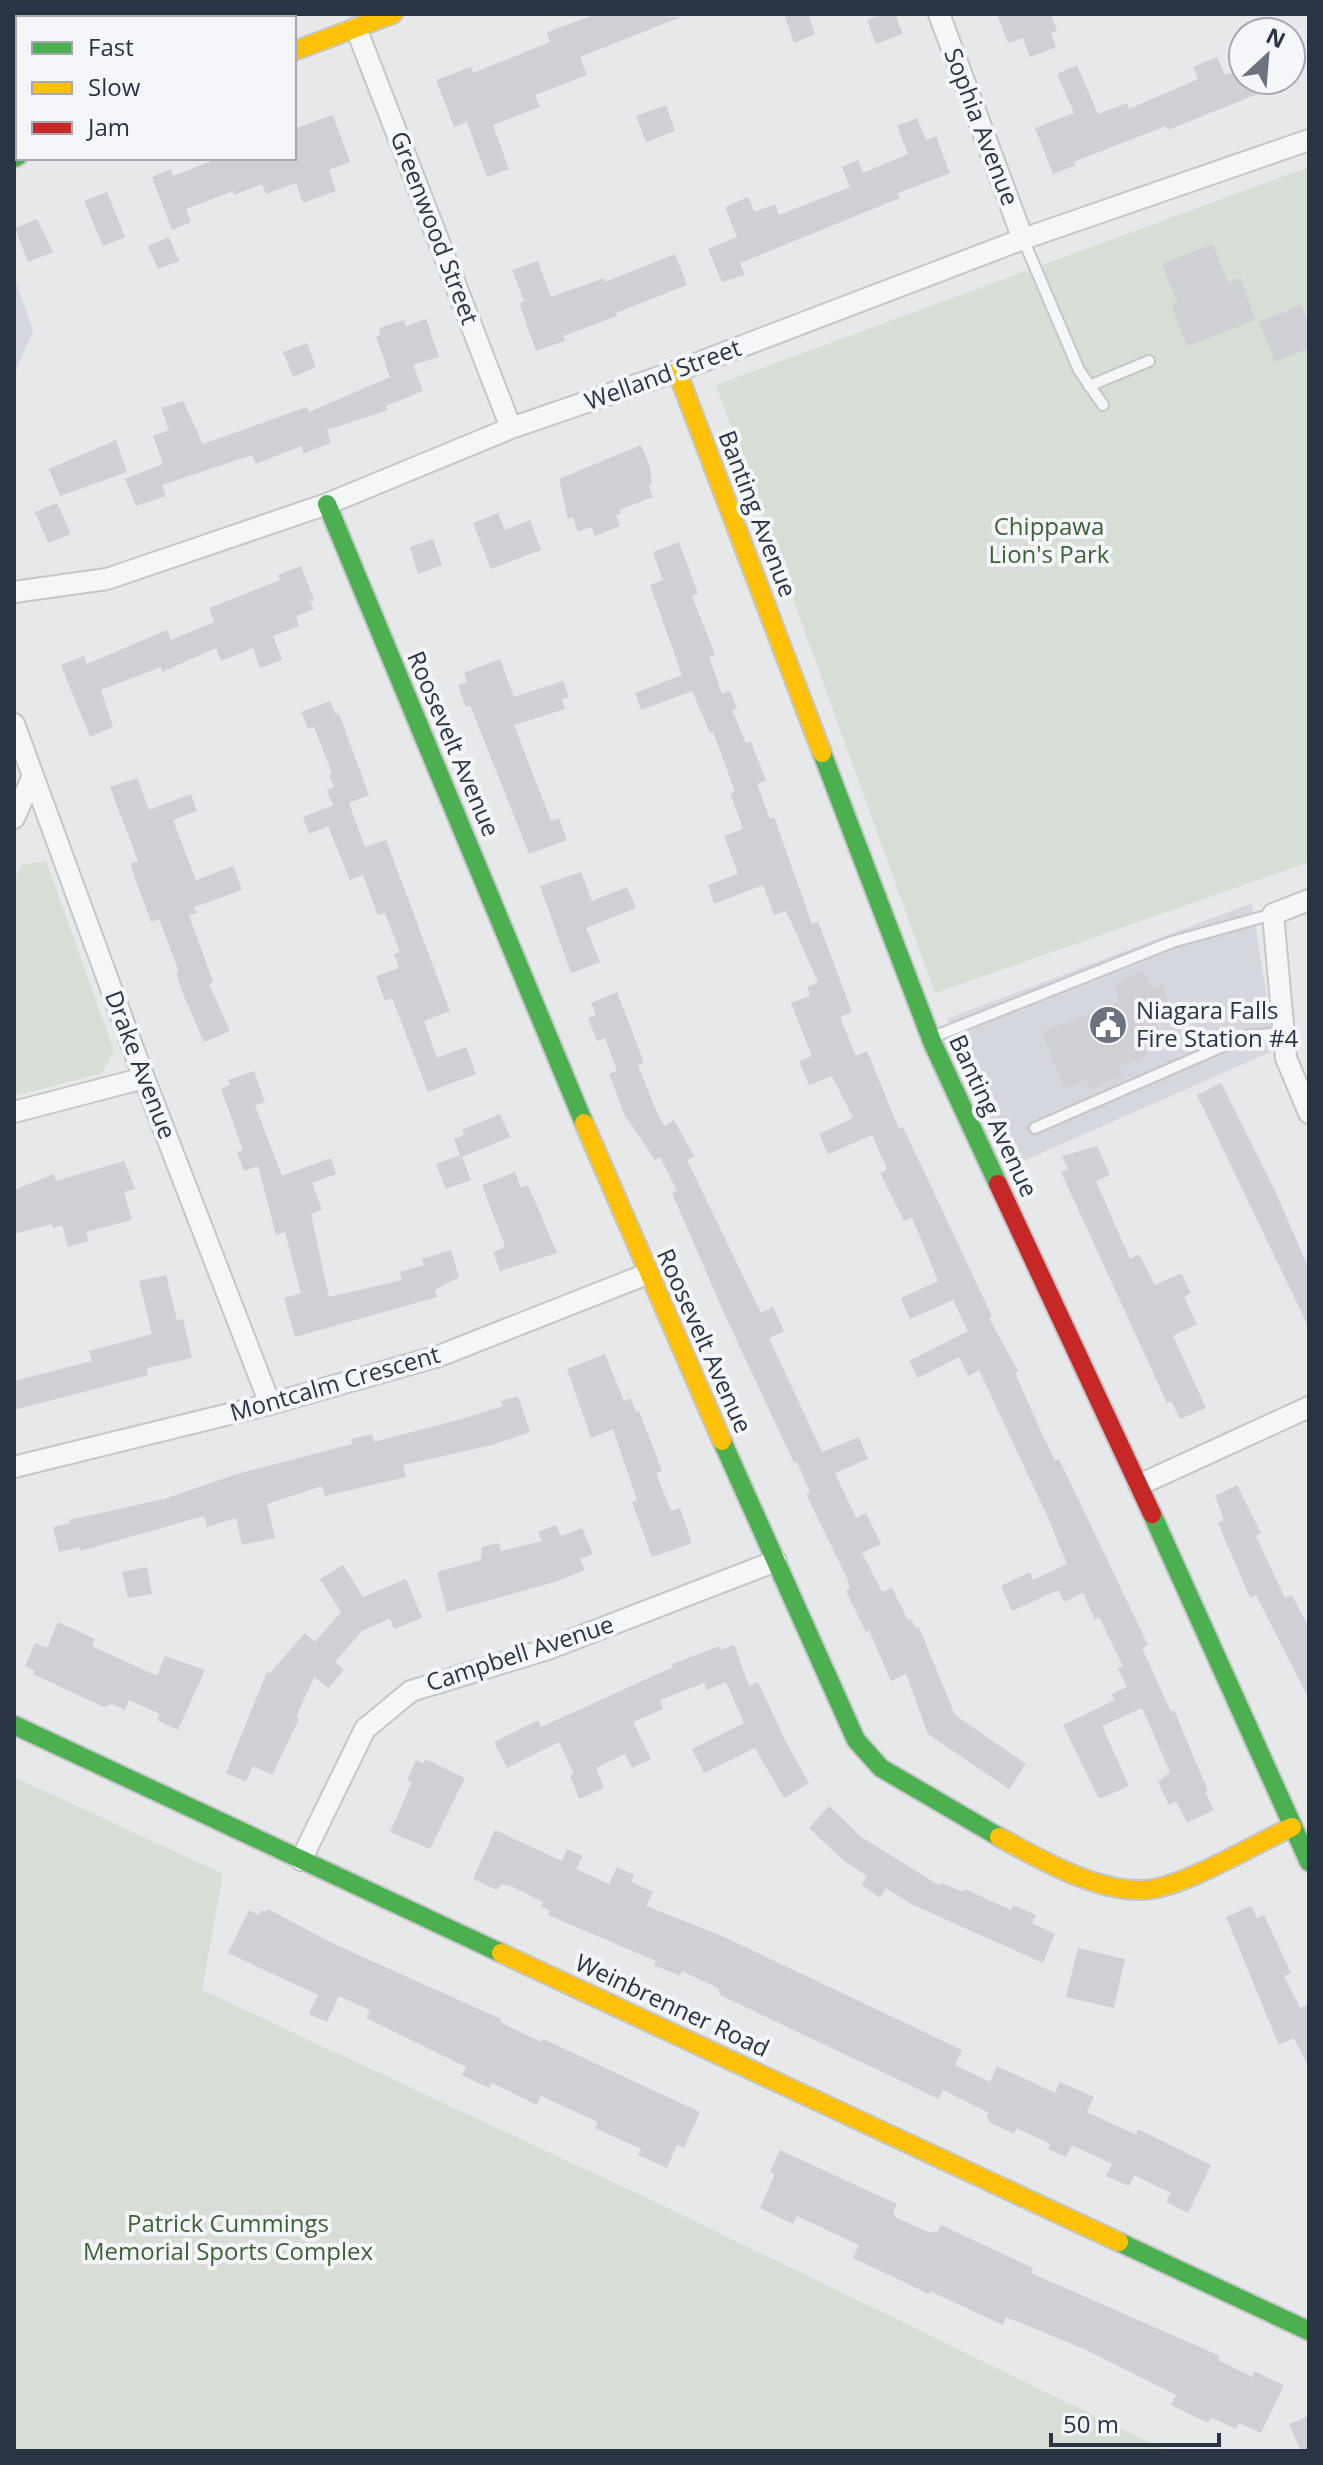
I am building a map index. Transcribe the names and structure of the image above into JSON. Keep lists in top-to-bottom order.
{
  "streets": {
    "street": [
      "Sophia Avenue",
      "Greenwood Street",
      "Welland Street",
      "Banting Avenue",
      "Roosevelt Avenue",
      "Drake Avenue",
      "Montcalm Crescent",
      "Campbell Avenue",
      "Weinbrenner Road"
    ]
  },
  "crossings": [
    ["Sophia Avenue", "Welland Street"],
    ["Greenwood Street", "Welland Street"],
    ["Welland Street", "Banting Avenue"],
    ["Welland Street", "Roosevelt Avenue"],
    ["Banting Avenue", "Roosevelt Avenue"],
    ["Roosevelt Avenue", "Montcalm Crescent"],
    ["Roosevelt Avenue", "Campbell Avenue"],
    ["Drake Avenue", "Montcalm Crescent"],
    ["Campbell Avenue", "Weinbrenner Road"]
  ],
  "parks": ["Chippawa Lion's Park", "Patrick Cummings Memorial Sports Complex"],
  "places": {
    "public building": ["Niagara Falls Fire Station #4"]
  },
  "legend": ["Fast", "Slow", "Jam"],
  "scale_bar": "50 m",
  "north": "top right"
}
